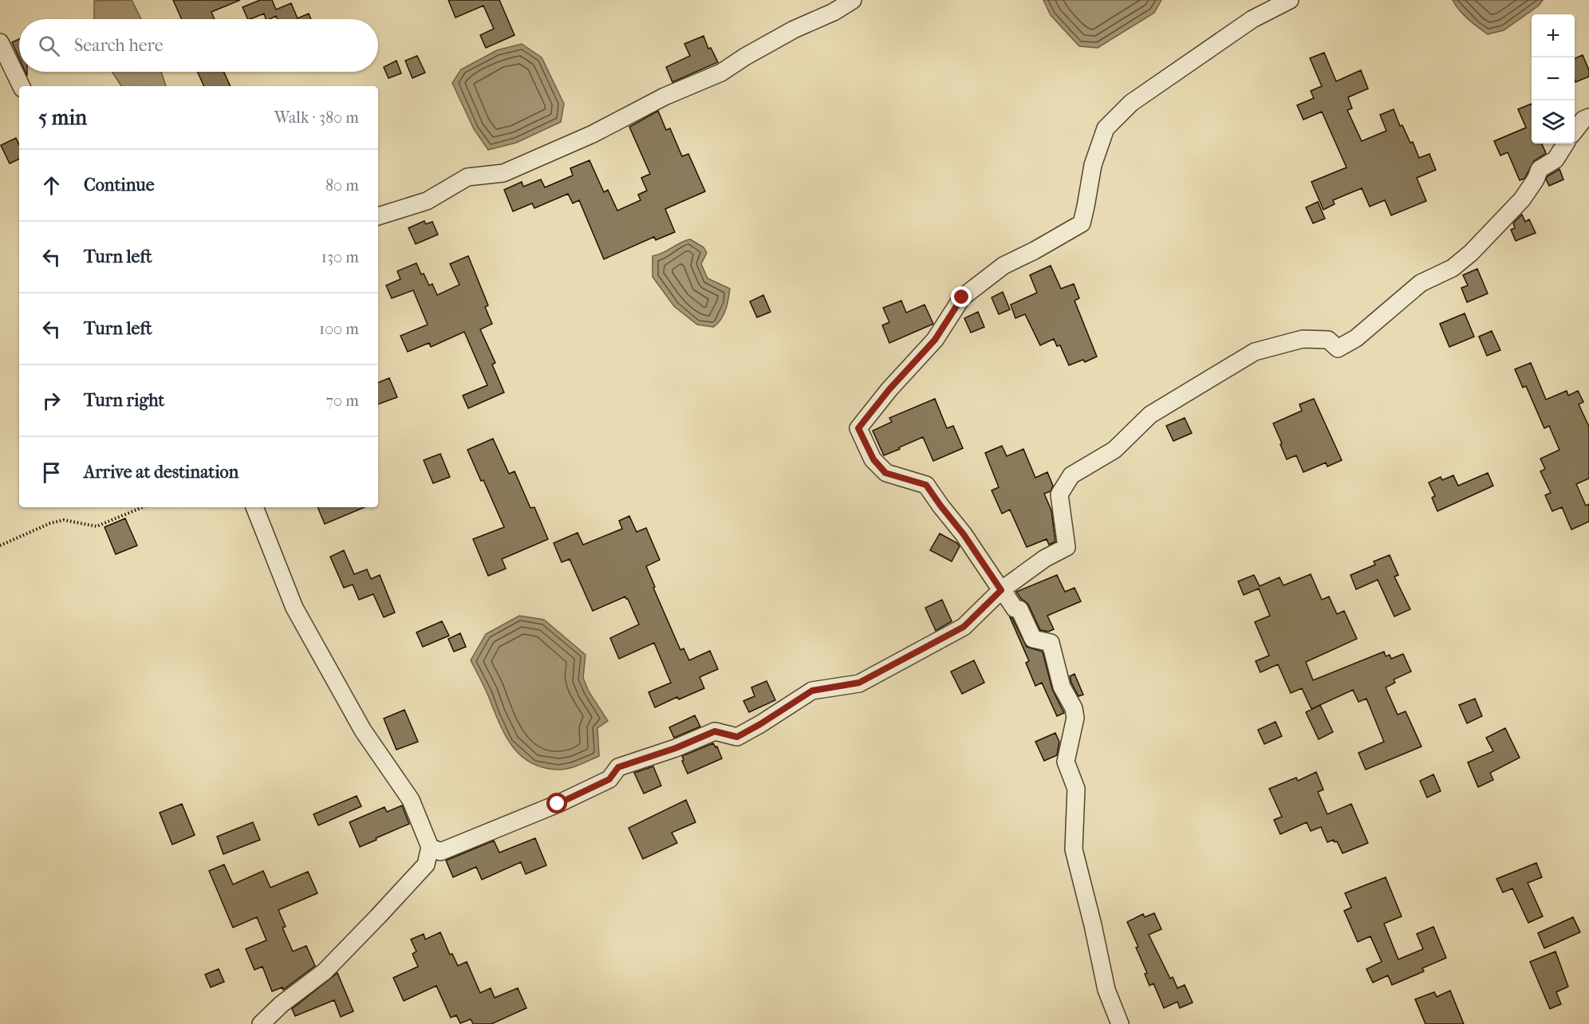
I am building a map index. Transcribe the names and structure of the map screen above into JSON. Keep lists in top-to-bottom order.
{
  "page": {
    "map_buttons": ["+", "−"],
    "search": "Search here",
    "heading": ["5 min", "Walk · 380 m"],
    "list": [
      ["Continue", "80 m"],
      ["Turn left", "130 m"],
      ["Turn left", "100 m"],
      ["Turn right", "70 m"],
      "Arrive at destination"
    ]
  }
}
